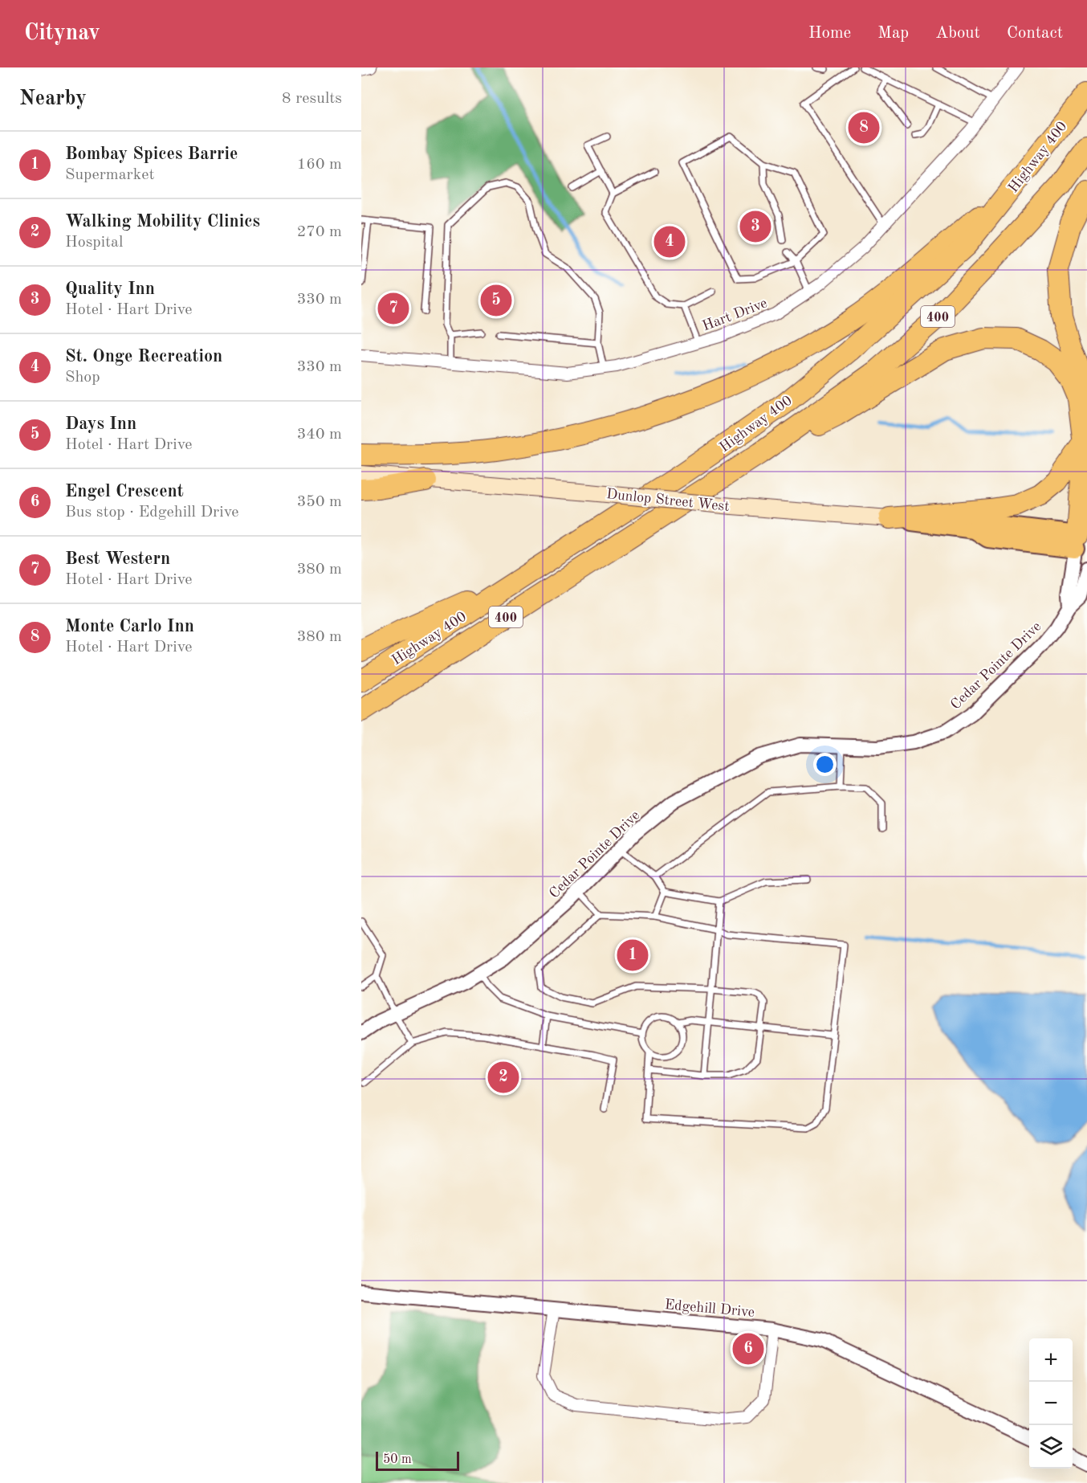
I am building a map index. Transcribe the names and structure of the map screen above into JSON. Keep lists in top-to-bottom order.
{
  "streets": {
    "highway": ["Highway 400", "400"],
    "main road": ["Dunlop Street West"],
    "street": ["Hart Drive", "Cedar Pointe Drive", "Edgehill Drive"]
  },
  "crossings": [
    ["Dunlop Street West", "Cedar Pointe Drive"]
  ],
  "scale_bar": "50 m",
  "page": {
    "header": "Citynav",
    "nav": [
      "Home",
      "Map",
      "About",
      "Contact"
    ],
    "heading": ["Nearby", "8 results"],
    "pins": [
      "8",
      "3",
      "4",
      "5",
      "7",
      "1",
      "2",
      "6"
    ],
    "list": [
      {
        "mark": "1",
        "name": "Bombay Spices Barrie",
        "note": "Supermarket",
        "value": "160 m"
      },
      {
        "mark": "2",
        "name": "Walking Mobility Clinics",
        "note": "Hospital",
        "value": "270 m"
      },
      {
        "mark": "3",
        "name": "Quality Inn",
        "note": "Hotel · Hart Drive",
        "value": "330 m"
      },
      {
        "mark": "4",
        "name": "St. Onge Recreation",
        "note": "Shop",
        "value": "330 m"
      },
      {
        "mark": "5",
        "name": "Days Inn",
        "note": "Hotel · Hart Drive",
        "value": "340 m"
      },
      {
        "mark": "6",
        "name": "Engel Crescent",
        "note": "Bus stop · Edgehill Drive",
        "value": "350 m"
      },
      {
        "mark": "7",
        "name": "Best Western",
        "note": "Hotel · Hart Drive",
        "value": "380 m"
      },
      {
        "mark": "8",
        "name": "Monte Carlo Inn",
        "note": "Hotel · Hart Drive",
        "value": "380 m"
      }
    ],
    "map_buttons": ["+", "−"],
    "scale": "50 m"
  }
}
